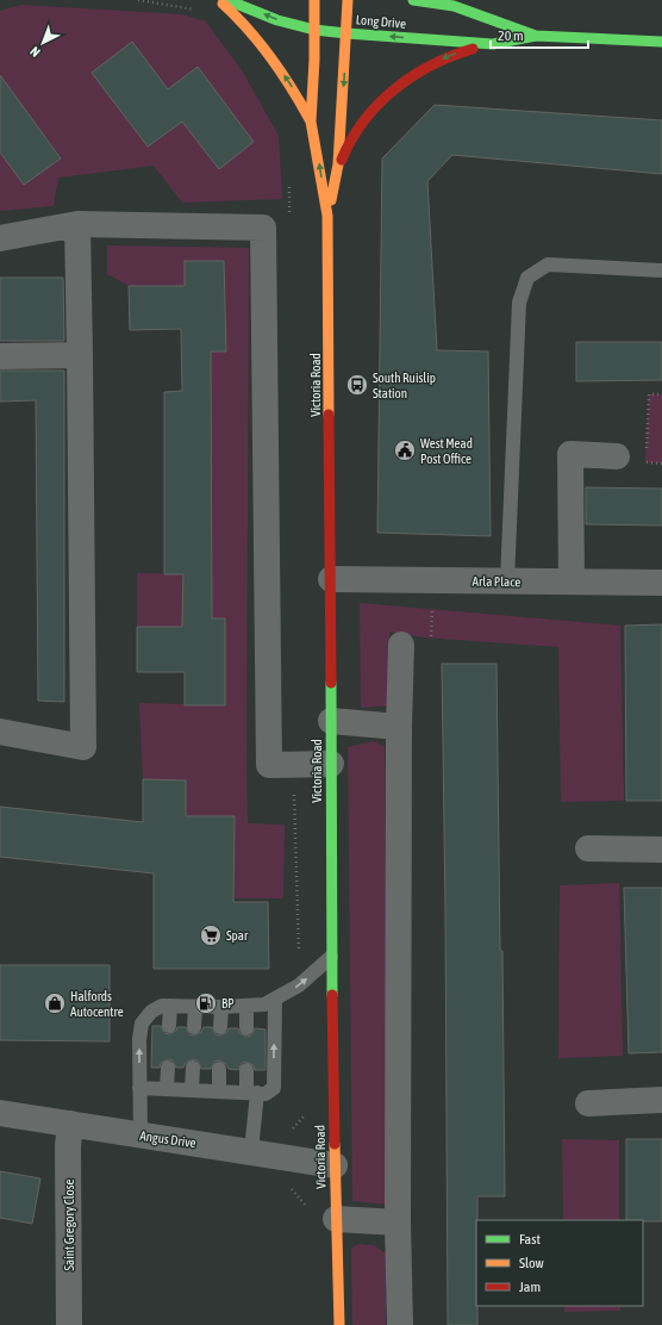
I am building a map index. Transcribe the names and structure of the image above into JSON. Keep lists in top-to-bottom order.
{
  "streets": {
    "street": [
      "Long Drive",
      "Victoria Road",
      "Arla Place",
      "Angus Drive",
      "Saint Gregory Close"
    ]
  },
  "crossings": [
    ["Long Drive", "Victoria Road"],
    ["Victoria Road", "Arla Place"],
    ["Victoria Road", "Angus Drive"],
    ["Angus Drive", "Saint Gregory Close"]
  ],
  "places": {
    "bus stop": ["South Ruislip Station"],
    "public building": ["West Mead Post Office"],
    "supermarket": ["Spar"],
    "shop": ["Halfords Autocentre"],
    "fuel station": ["BP"]
  },
  "legend": ["Fast", "Slow", "Jam"],
  "scale_bar": "20 m",
  "north": "bottom left"
}
